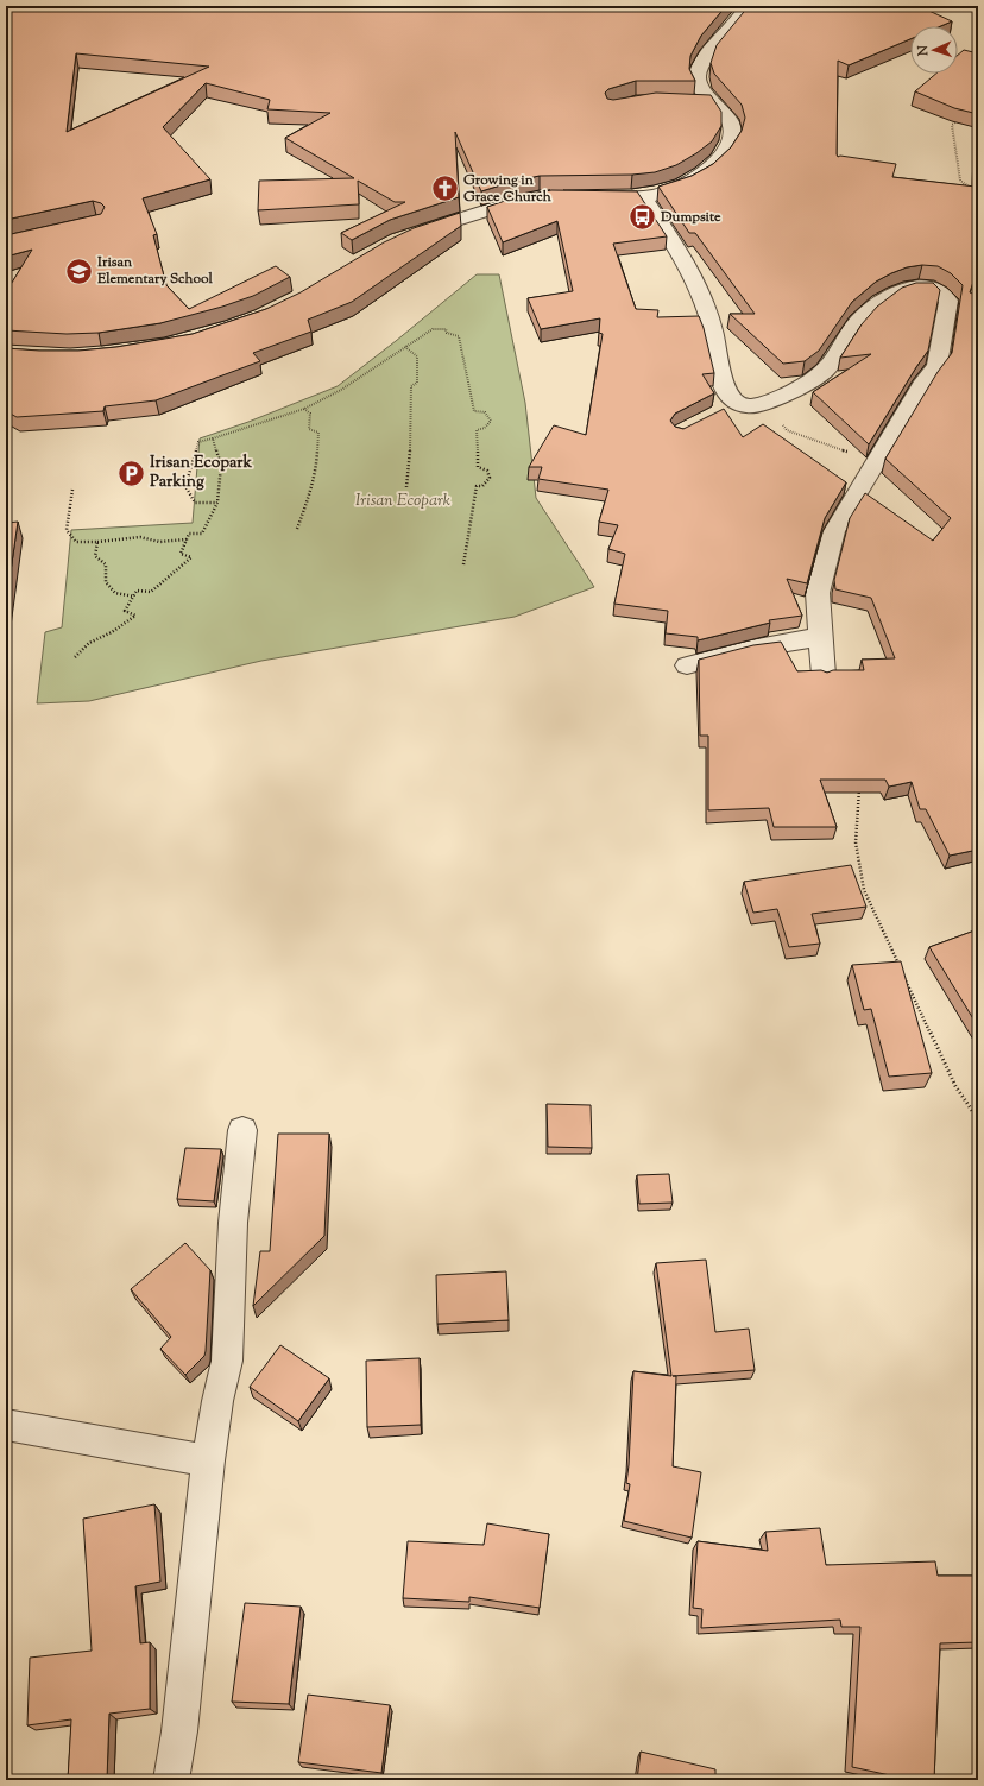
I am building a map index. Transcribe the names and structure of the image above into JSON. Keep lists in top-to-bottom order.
{
  "parks": ["Irisan Ecopark"],
  "places": {
    "church": ["Growing in Grace Church"],
    "bus stop": ["Dumpsite"],
    "school or university": ["Irisan Elementary School"],
    "parking": ["Irisan Ecopark Parking"]
  },
  "north": "left"
}
